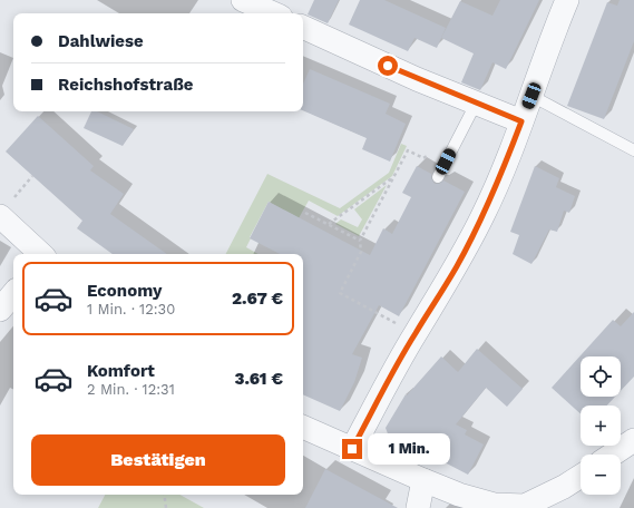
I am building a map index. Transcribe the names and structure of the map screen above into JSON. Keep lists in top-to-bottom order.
{
  "page": {
    "banner": ["Dahlwiese", "Reichshofstraße"],
    "list": [
      {
        "name": "Economy",
        "note": "1 Min. · 12:30",
        "value": "2.67 €"
      },
      {
        "name": "Komfort",
        "note": "2 Min. · 12:31",
        "value": "3.61 €"
      }
    ],
    "map_buttons": ["+", "−"],
    "buttons": "Bestätigen",
    "bubble": "1 Min."
  }
}
